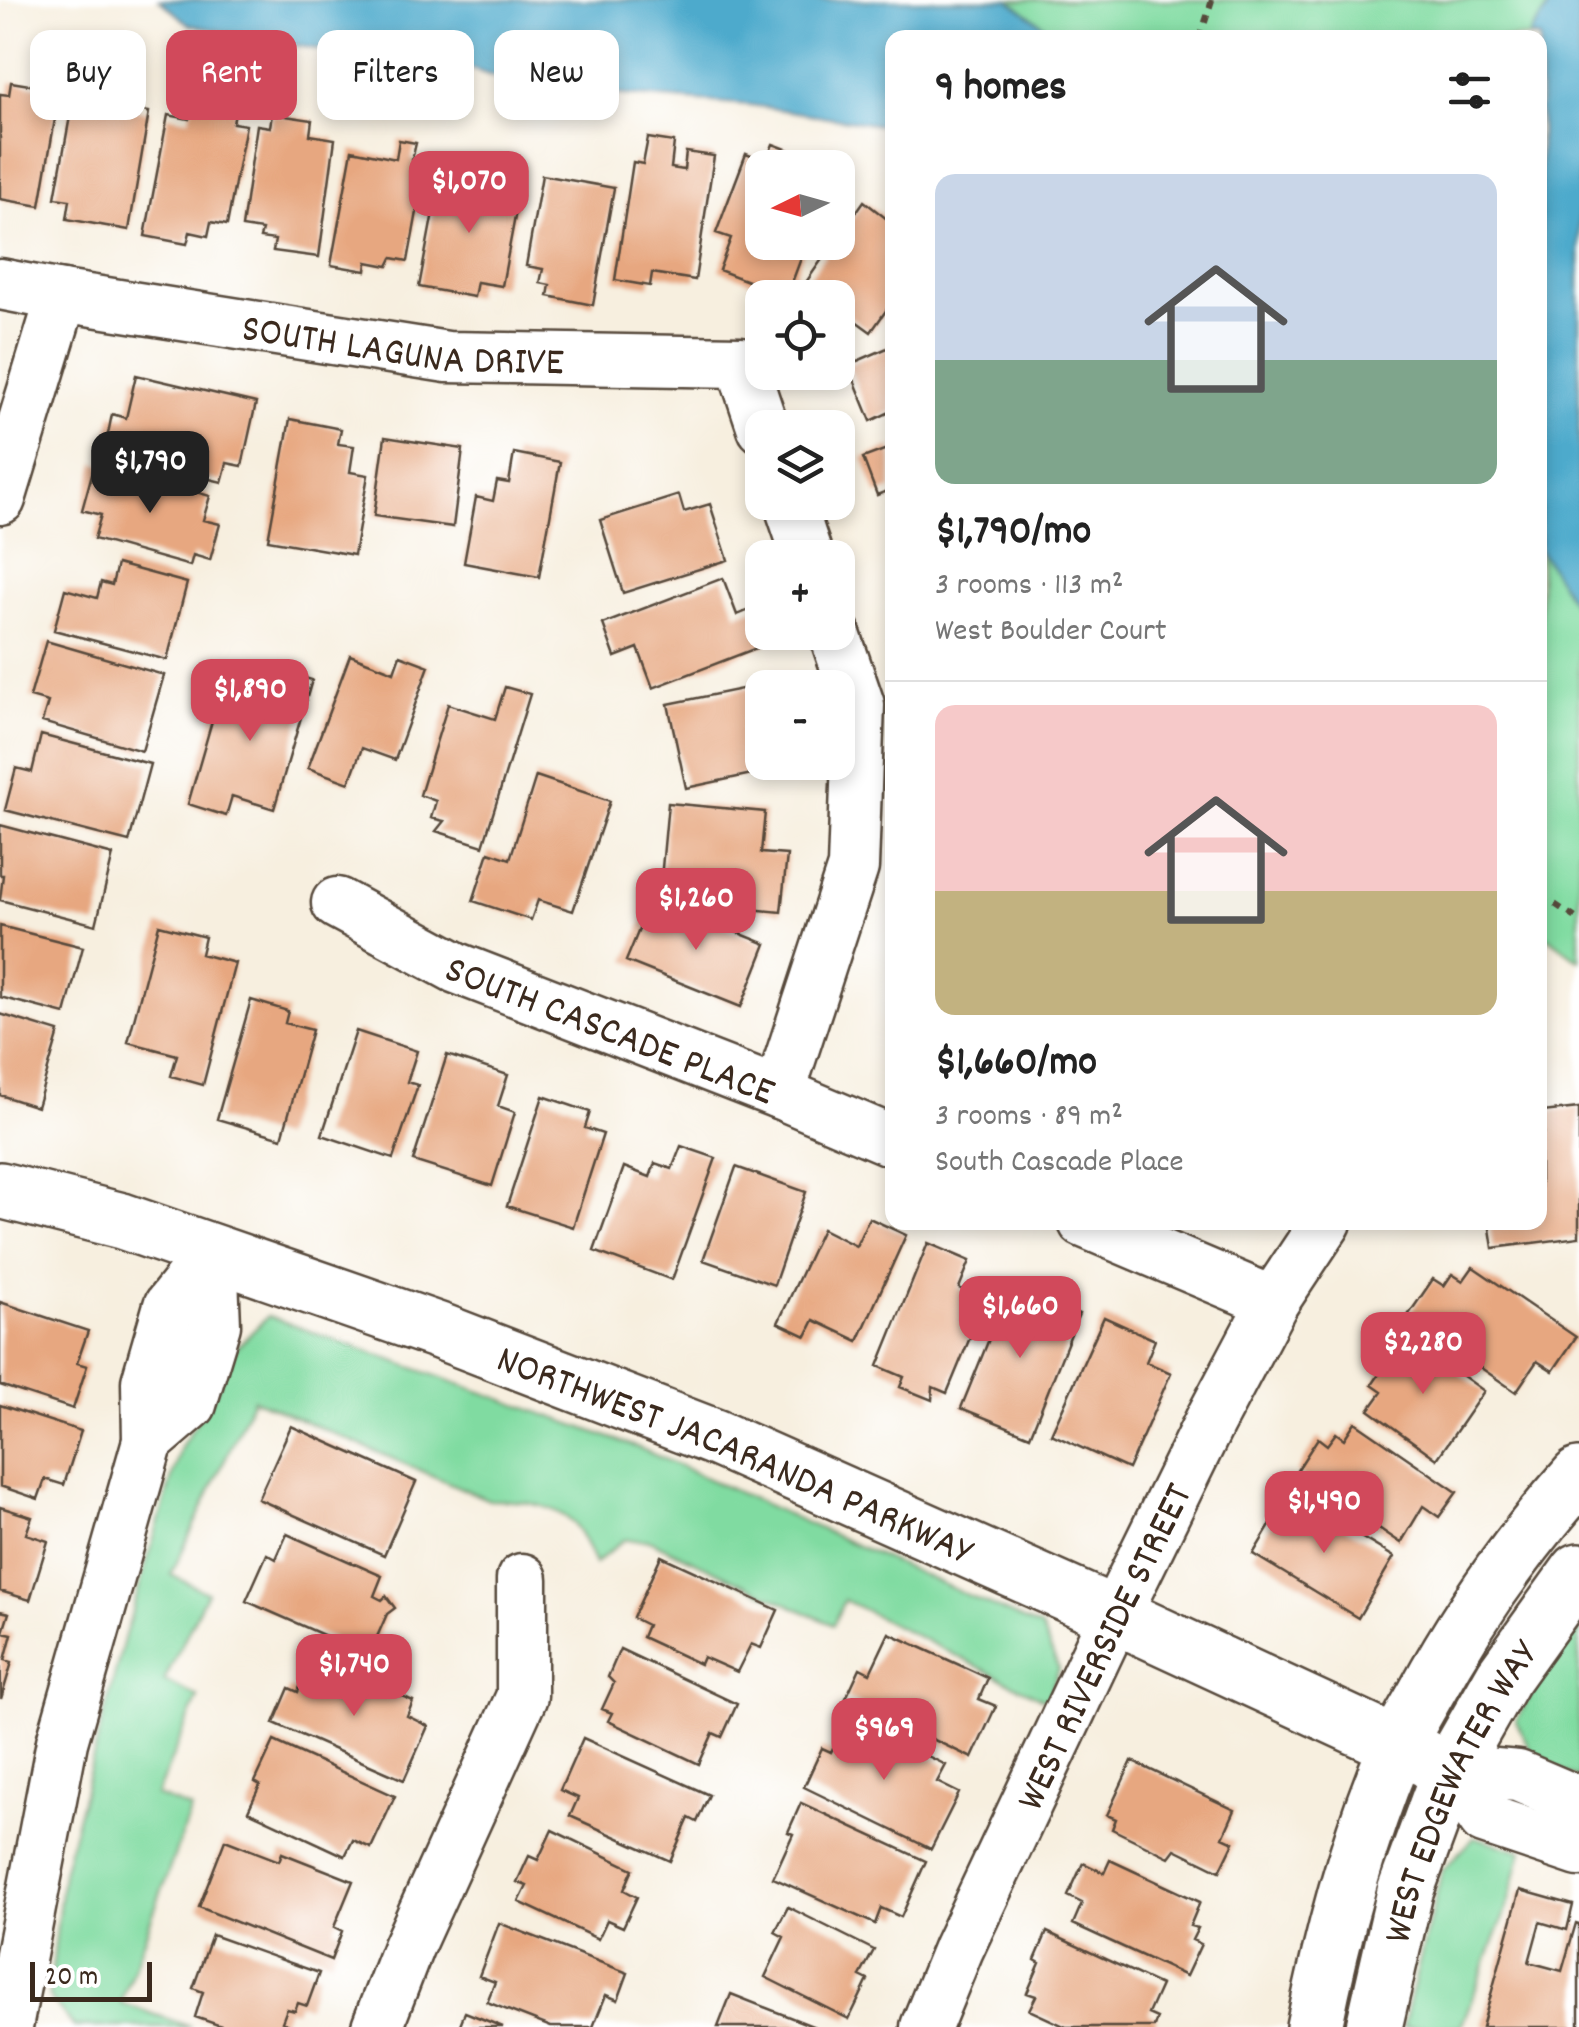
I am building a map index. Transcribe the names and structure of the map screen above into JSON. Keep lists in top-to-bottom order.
{
  "streets": {
    "street": [
      "SOUTH LAGUNA DRIVE",
      "SOUTH CASCADE PLACE",
      "NORTHWEST JACARANDA PARKWAY",
      "WEST RIVERSIDE STREET",
      "WEST EDGEWATER WAY"
    ]
  },
  "crossings": [
    ["NORTHWEST JACARANDA PARKWAY", "WEST RIVERSIDE STREET"],
    ["NORTHWEST JACARANDA PARKWAY", "WEST EDGEWATER WAY"]
  ],
  "scale_bar": "20 m",
  "north": "left",
  "page": {
    "chip": [
      "Buy",
      "Rent",
      "Filters",
      "New"
    ],
    "heading": "9 homes",
    "map_buttons": ["+", "−"],
    "list": [
      {
        "name": "$1,790/mo",
        "note": "3 rooms · 113 m² · West Boulder Court"
      },
      {
        "name": "$1,660/mo",
        "note": "3 rooms · 89 m² · South Cascade Place"
      }
    ],
    "price": [
      "$1,070",
      "$1,790",
      "$1,890",
      "$1,260",
      "$1,660",
      "$2,280",
      "$1,490",
      "$1,740",
      "$969"
    ],
    "scale": "20 m"
  }
}
